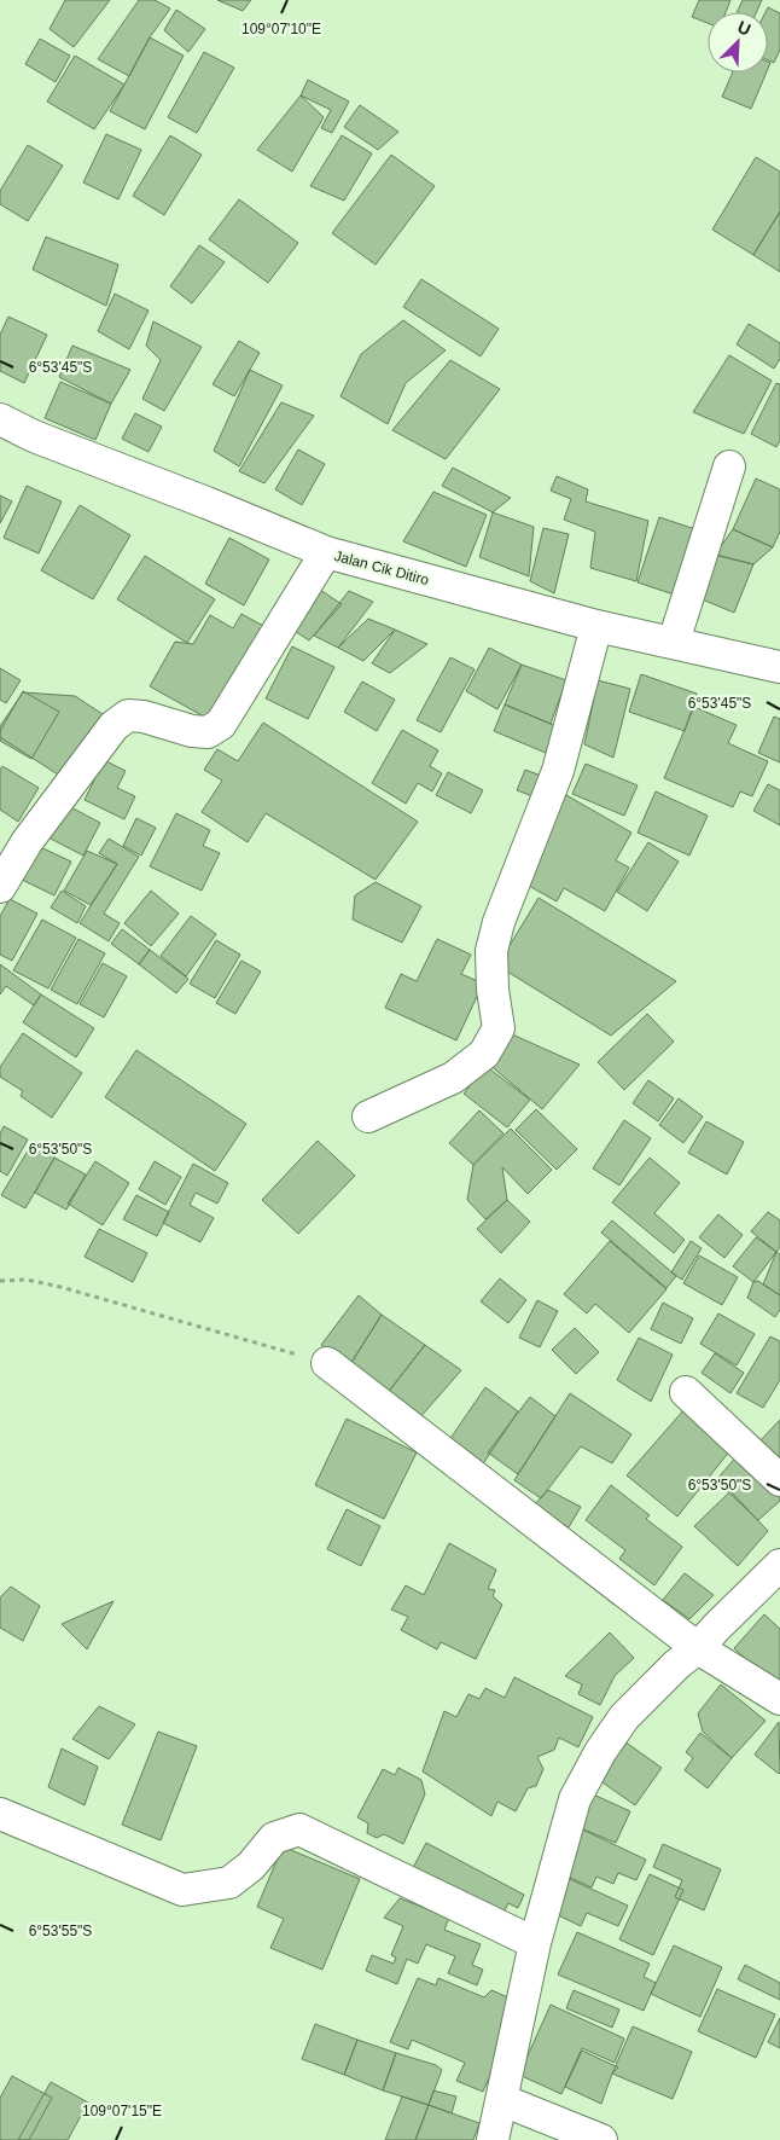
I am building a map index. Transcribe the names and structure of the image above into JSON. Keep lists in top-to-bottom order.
{
  "streets": {
    "street": ["Jalan Cik Ditiro"]
  },
  "north": "top right",
  "coordinates": [
    "109°07'10\"E",
    "6°53'45\"S",
    "6°53'50\"S",
    "6°53'55\"S",
    "109°07'15\"E"
  ]
}
